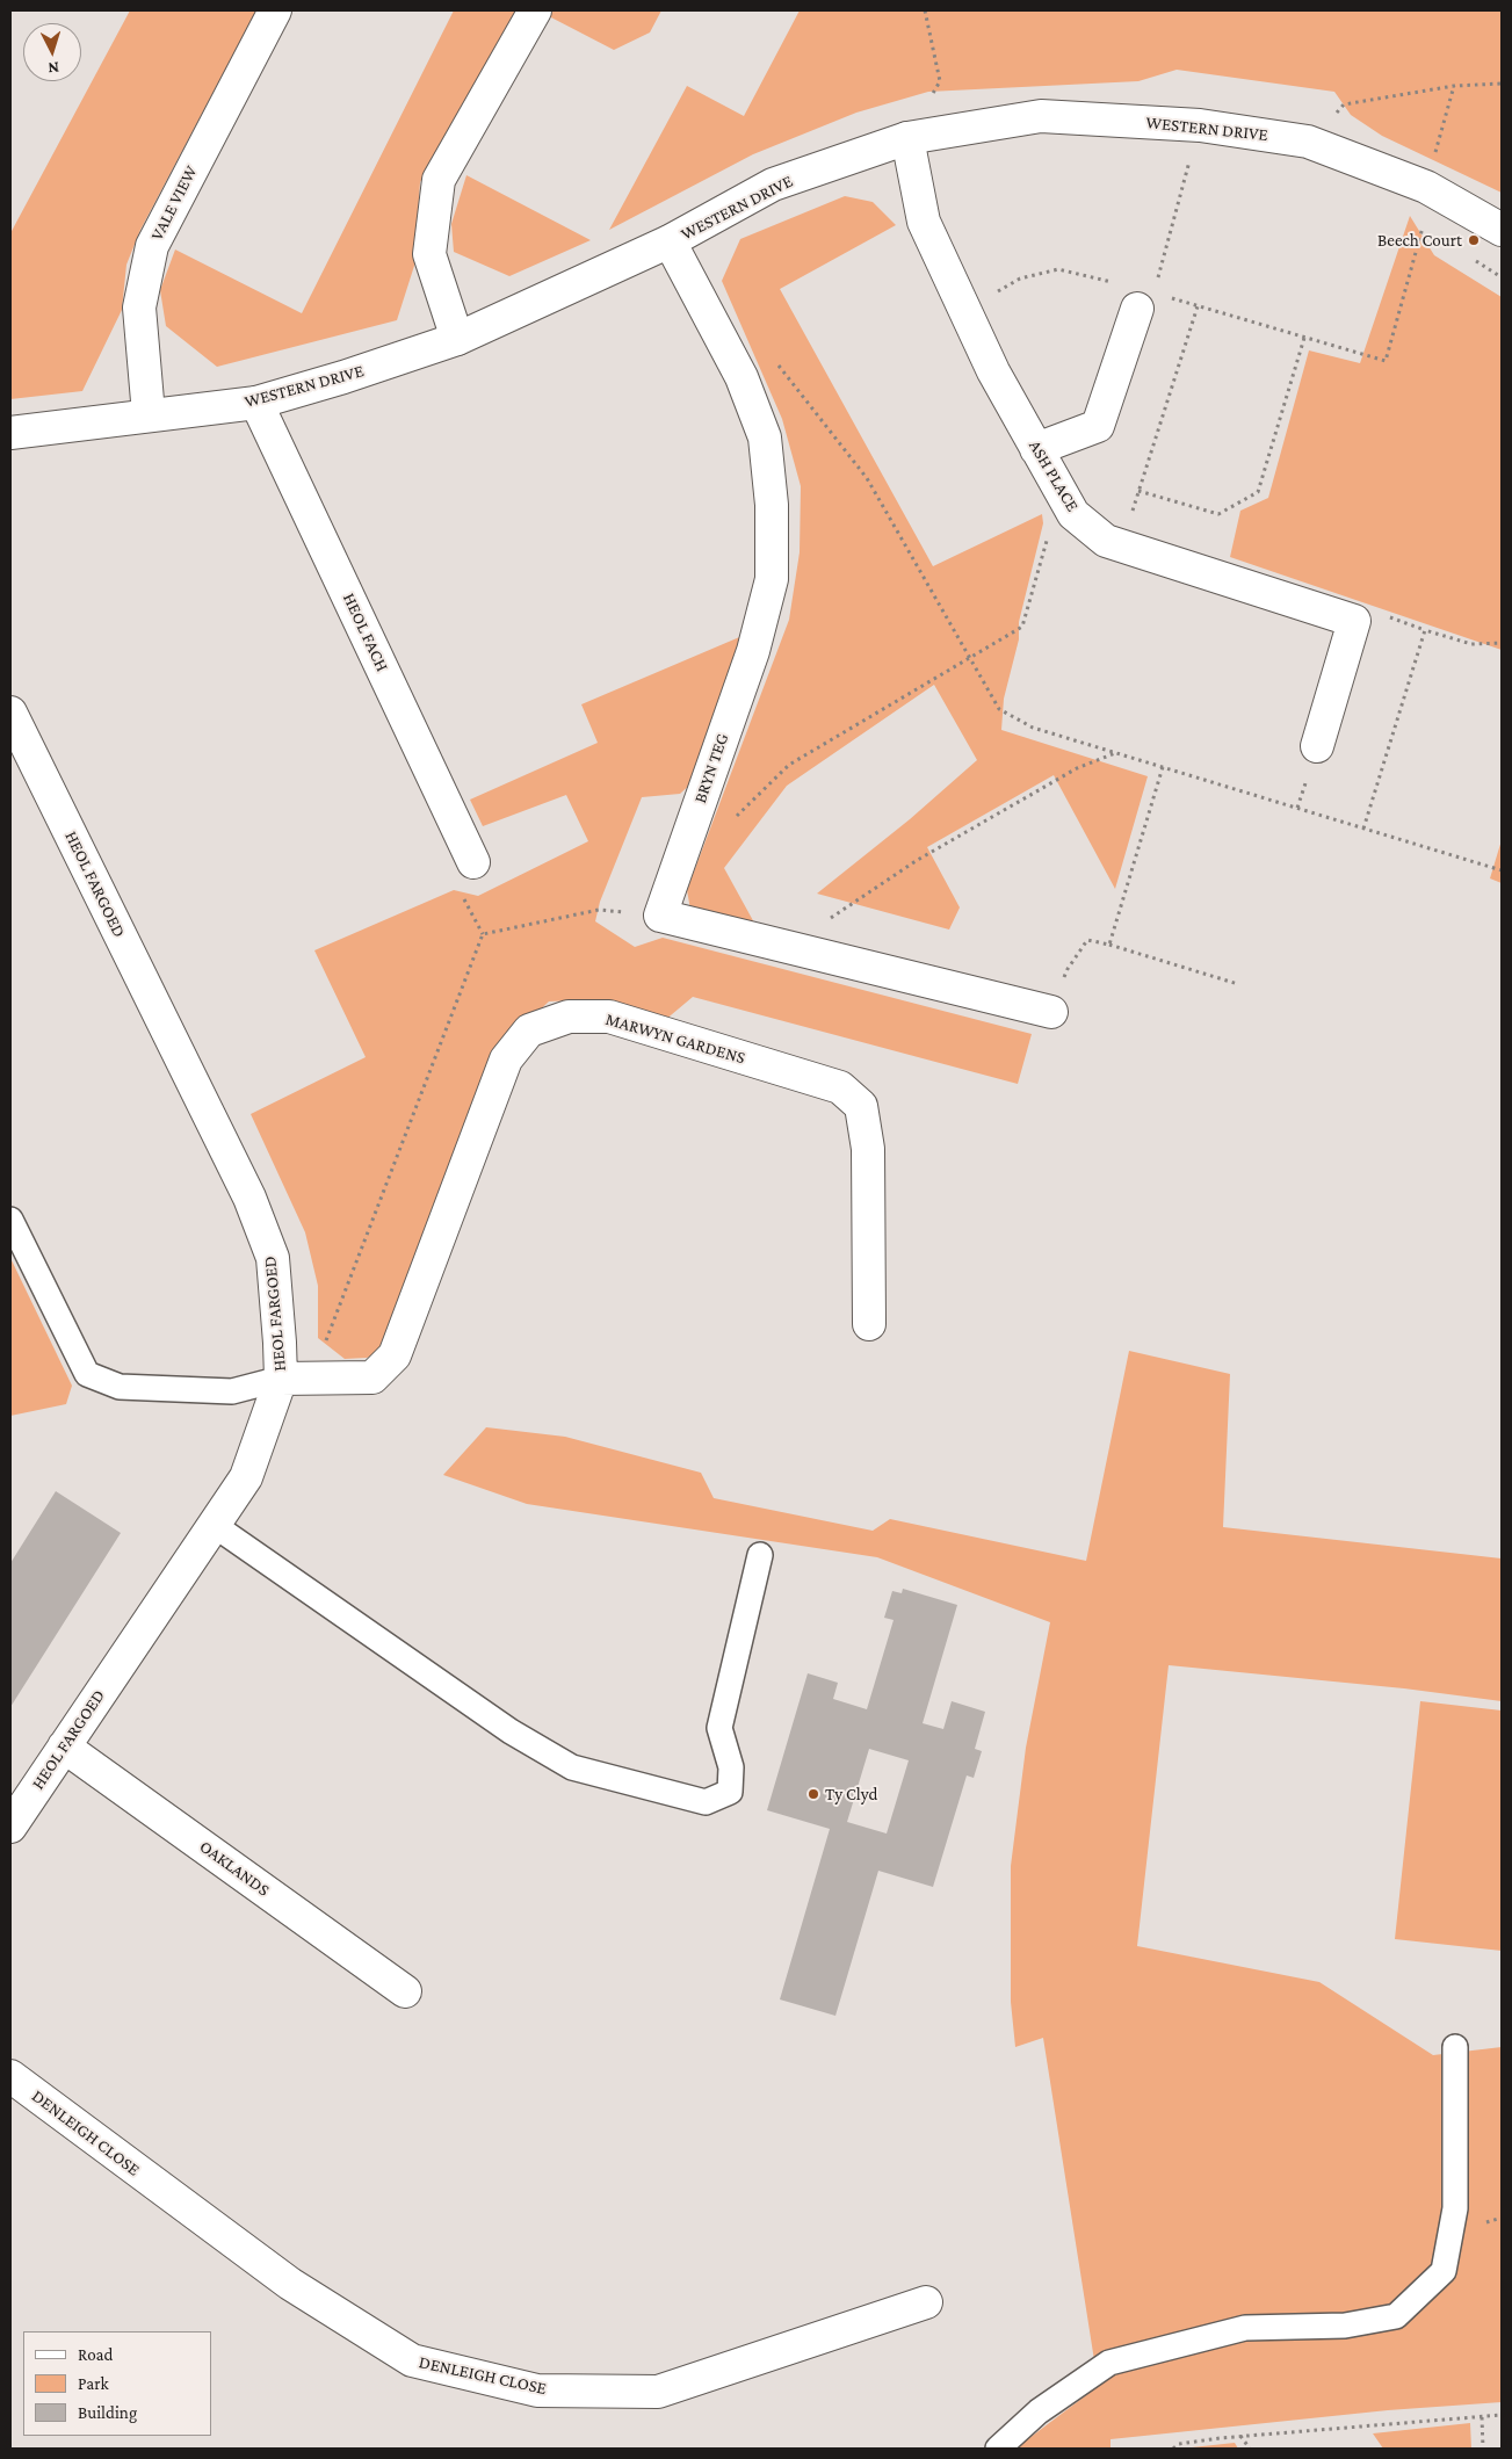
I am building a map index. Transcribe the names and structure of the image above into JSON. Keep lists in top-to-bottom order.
{
  "streets": {
    "street": [
      "WESTERN DRIVE",
      "VALE VIEW",
      "ASH PLACE",
      "HEOL FACH",
      "BRYN TEG",
      "HEOL FARGOED",
      "MARWYN GARDENS",
      "OAKLANDS",
      "DENLEIGH CLOSE"
    ]
  },
  "crossings": [
    ["WESTERN DRIVE", "VALE VIEW"],
    ["WESTERN DRIVE", "ASH PLACE"],
    ["WESTERN DRIVE", "HEOL FACH"],
    ["WESTERN DRIVE", "BRYN TEG"],
    ["HEOL FARGOED", "MARWYN GARDENS"],
    ["HEOL FARGOED", "OAKLANDS"]
  ],
  "places": ["Beech Court", "Ty Clyd"],
  "legend": ["Road", "Park", "Building"],
  "north": "bottom"
}
